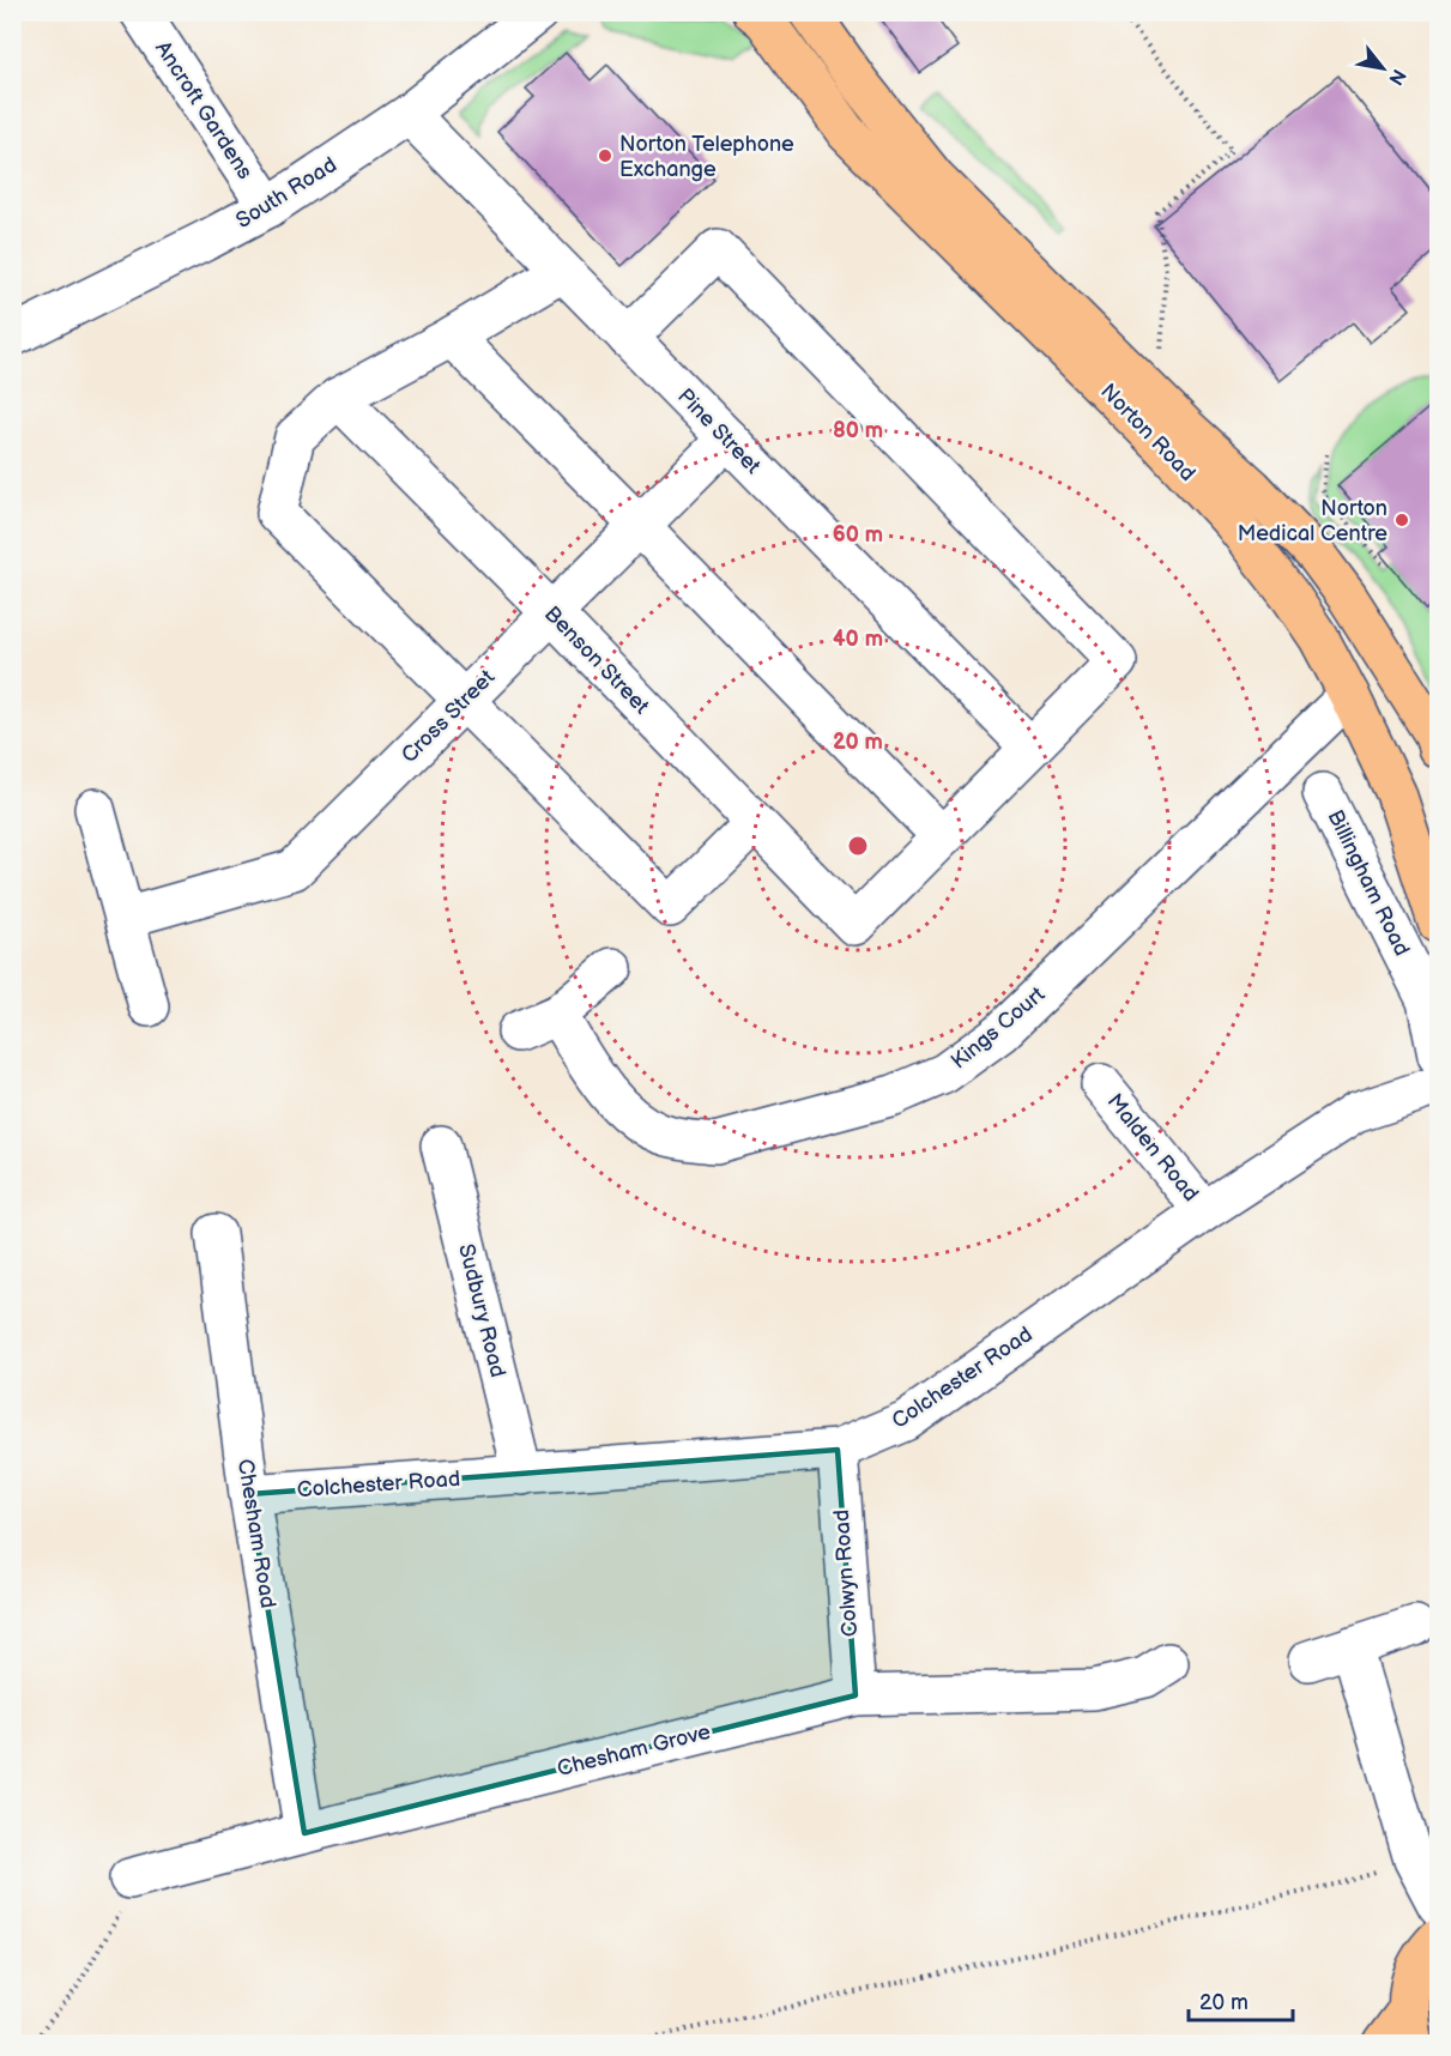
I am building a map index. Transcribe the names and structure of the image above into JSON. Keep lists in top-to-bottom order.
{
  "streets": {
    "main road": ["Norton Road"],
    "street": [
      "Ancroft Gardens",
      "South Road",
      "Pine Street",
      "Benson Street",
      "Cross Street",
      "Billingham Road",
      "Kings Court",
      "Malden Road",
      "Sudbury Road",
      "Colchester Road",
      "Chesham Road",
      "Colwyn Road",
      "Chesham Grove"
    ]
  },
  "crossings": [
    ["Ancroft Gardens", "South Road"],
    ["South Road", "Pine Street"],
    ["Pine Street", "Cross Street"],
    ["Norton Road", "Kings Court"],
    ["Benson Street", "Cross Street"],
    ["Malden Road", "Colchester Road"],
    ["Sudbury Road", "Colchester Road"],
    ["Colchester Road", "Chesham Road"],
    ["Colchester Road", "Colwyn Road"],
    ["Chesham Road", "Chesham Grove"],
    ["Colwyn Road", "Chesham Grove"]
  ],
  "places": ["Norton Telephone Exchange", "Norton Medical Centre"],
  "scale_bar": "20 m",
  "north": "bottom right",
  "rings": [
    "80 m",
    "60 m",
    "40 m",
    "20 m"
  ]
}
